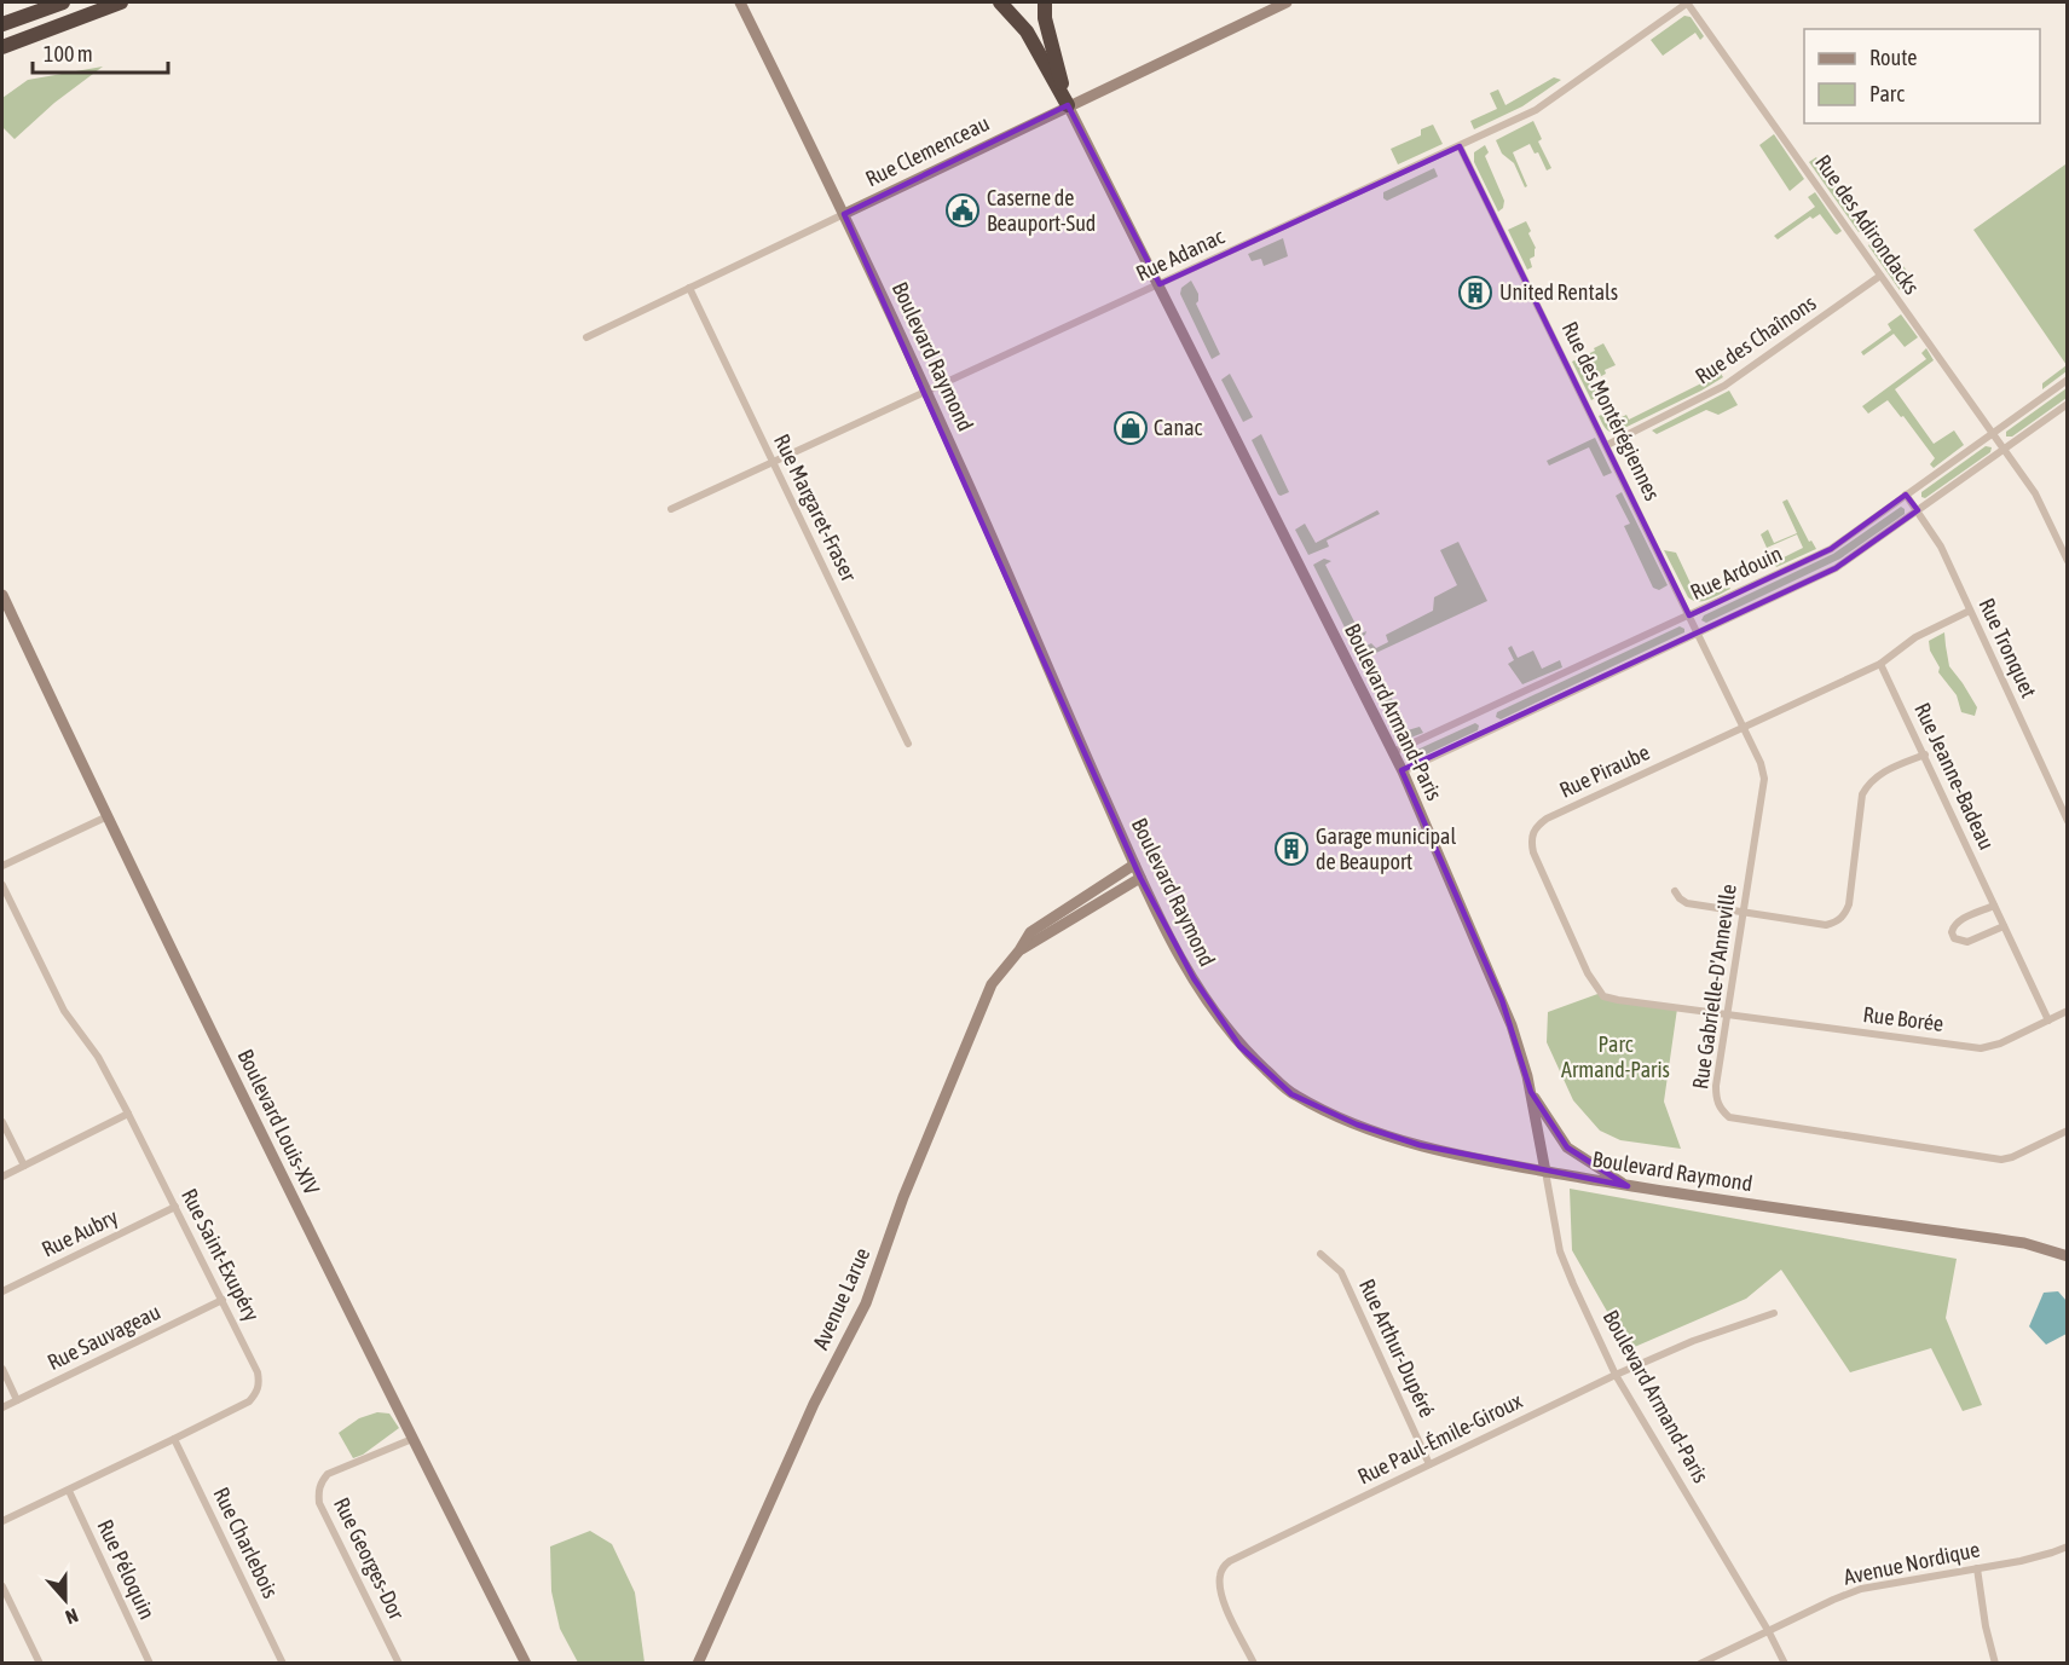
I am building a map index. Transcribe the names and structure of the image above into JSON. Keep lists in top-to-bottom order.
{
  "streets": {
    "street": [
      "Rue Clemenceau",
      "Rue des Adirondacks",
      "Rue Adanac",
      "Rue des Chaînons",
      "Boulevard Raymond",
      "Rue des Montérégiennes",
      "Rue Margaret-Fraser",
      "Rue Ardouin",
      "Rue Tronquet",
      "Boulevard Armand-Paris",
      "Rue Piraube",
      "Rue Jeanne-Badeau",
      "Rue Gabrielle-D'Anneville",
      "Rue Borée",
      "Boulevard Louis-XIV",
      "Rue Aubry",
      "Rue Saint-Exupéry",
      "Avenue Larue",
      "Rue Sauvageau",
      "Rue Arthur-Dupéré",
      "Rue Paul-Émile-Giroux",
      "Rue Charlebois",
      "Rue Georges-Dor",
      "Avenue Nordique",
      "Rue Péloquin"
    ]
  },
  "crossings": [
    ["Rue Clemenceau", "Boulevard Raymond"],
    ["Rue Clemenceau", "Rue Margaret-Fraser"],
    ["Rue Clemenceau", "Boulevard Armand-Paris"],
    ["Rue des Adirondacks", "Rue Adanac"],
    ["Rue des Adirondacks", "Rue des Chaînons"],
    ["Rue des Adirondacks", "Rue Ardouin"],
    ["Rue Adanac", "Boulevard Raymond"],
    ["Rue Adanac", "Rue des Montérégiennes"],
    ["Rue Adanac", "Rue Margaret-Fraser"],
    ["Rue Adanac", "Boulevard Armand-Paris"],
    ["Rue des Chaînons", "Rue des Montérégiennes"],
    ["Boulevard Raymond", "Boulevard Armand-Paris"],
    ["Boulevard Raymond", "Avenue Larue"],
    ["Rue des Montérégiennes", "Rue Ardouin"],
    ["Rue des Montérégiennes", "Rue Gabrielle-D'Anneville"],
    ["Rue Ardouin", "Rue Tronquet"],
    ["Rue Ardouin", "Boulevard Armand-Paris"],
    ["Rue Ardouin", "Rue Gabrielle-D'Anneville"],
    ["Rue Tronquet", "Rue Piraube"],
    ["Boulevard Armand-Paris", "Rue Paul-Émile-Giroux"],
    ["Boulevard Armand-Paris", "Avenue Nordique"],
    ["Rue Piraube", "Rue Jeanne-Badeau"],
    ["Rue Piraube", "Rue Gabrielle-D'Anneville"],
    ["Rue Piraube", "Rue Borée"],
    ["Rue Jeanne-Badeau", "Rue Borée"],
    ["Rue Gabrielle-D'Anneville", "Rue Borée"],
    ["Boulevard Louis-XIV", "Rue Georges-Dor"],
    ["Rue Aubry", "Rue Saint-Exupéry"],
    ["Rue Saint-Exupéry", "Rue Sauvageau"],
    ["Rue Saint-Exupéry", "Rue Charlebois"],
    ["Rue Saint-Exupéry", "Rue Péloquin"],
    ["Rue Arthur-Dupéré", "Rue Paul-Émile-Giroux"]
  ],
  "parks": ["Parc Armand-Paris"],
  "places": {
    "public building": ["Caserne de Beauport-Sud"],
    "building": ["United Rentals", "Garage municipal de Beauport"],
    "shop": ["Canac"]
  },
  "legend": ["Route", "Parc"],
  "scale_bar": "100 m",
  "north": "bottom"
}
